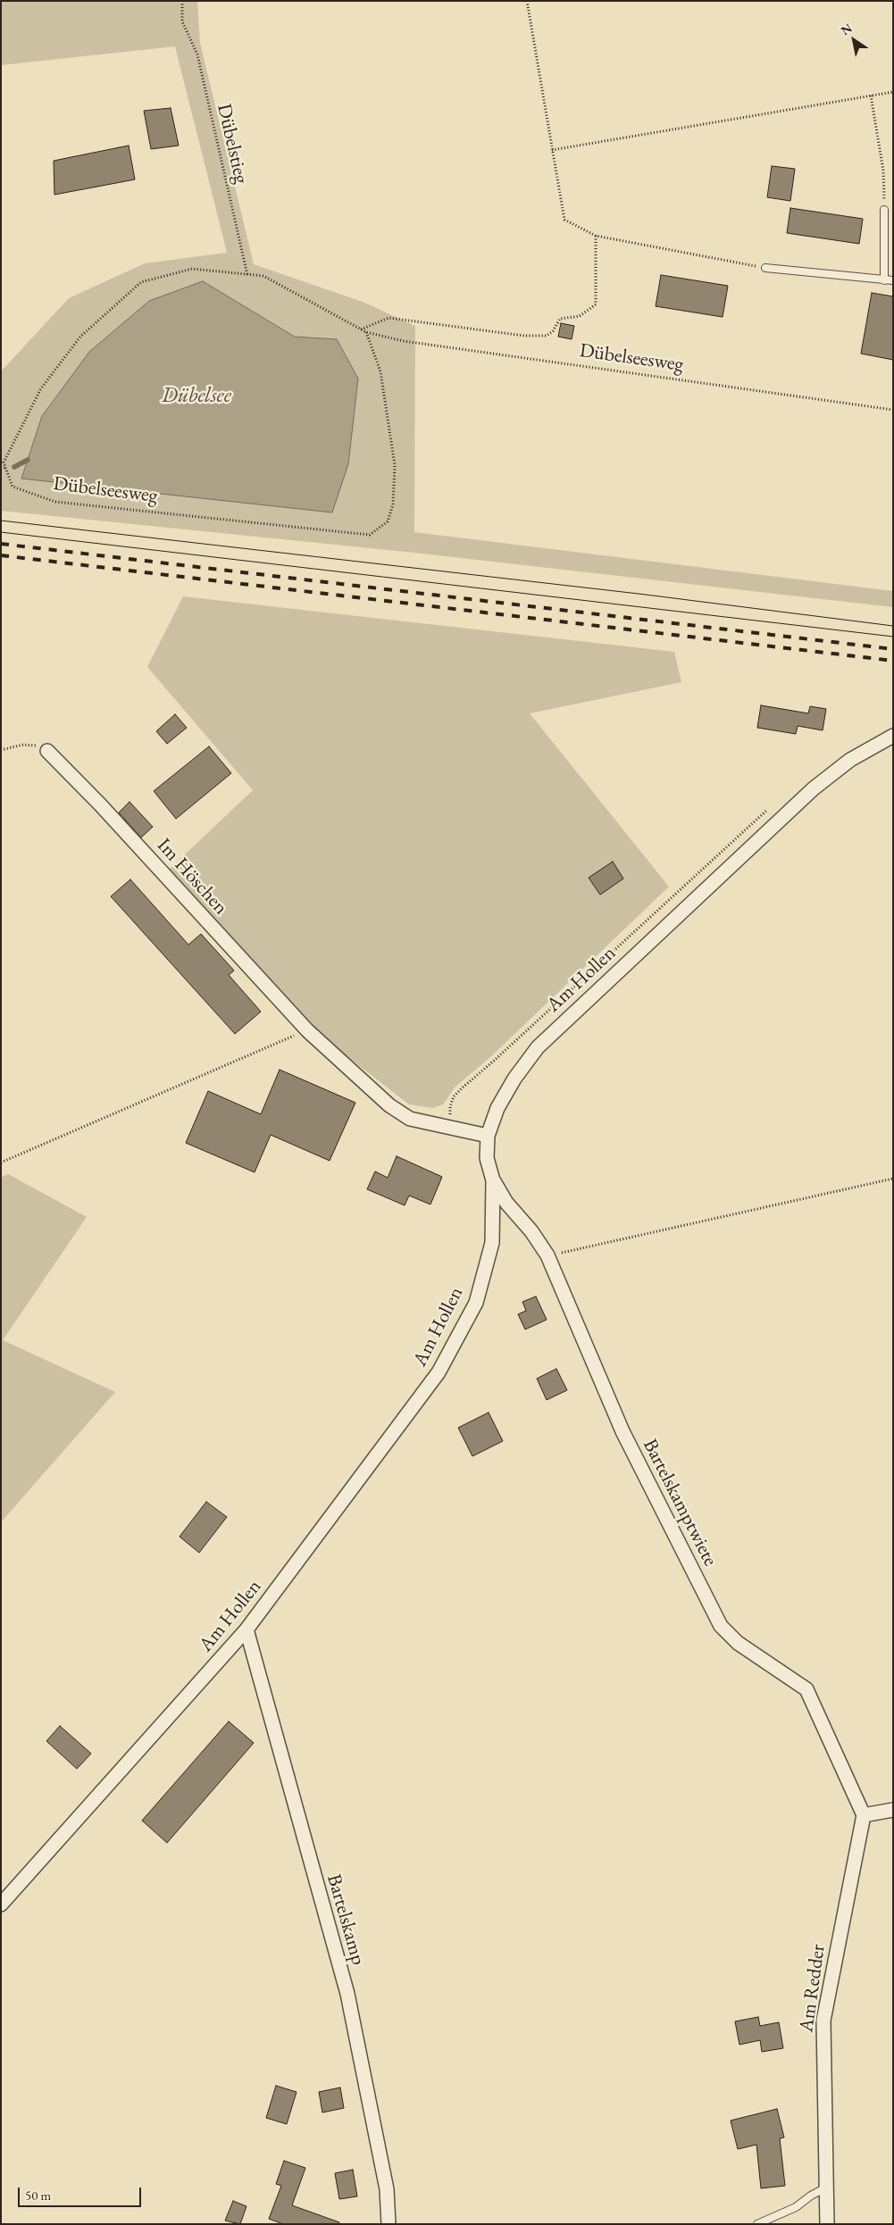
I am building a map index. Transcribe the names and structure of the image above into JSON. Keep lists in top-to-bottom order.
{
  "streets": {
    "street": [
      "Im Höschen",
      "Am Hollen",
      "Bartelskamptwiete",
      "Bartelskamp",
      "Am Redder"
    ],
    "path": ["Dübelstieg", "Dübelseesweg"]
  },
  "crossings": [
    ["Dübelstieg", "Dübelseesweg"],
    ["Im Höschen", "Am Hollen"],
    ["Am Hollen", "Bartelskamptwiete"],
    ["Am Hollen", "Bartelskamp"],
    ["Bartelskamptwiete", "Am Redder"]
  ],
  "water": ["Dübelsee"],
  "scale_bar": "50 m",
  "north": "top left"
}
